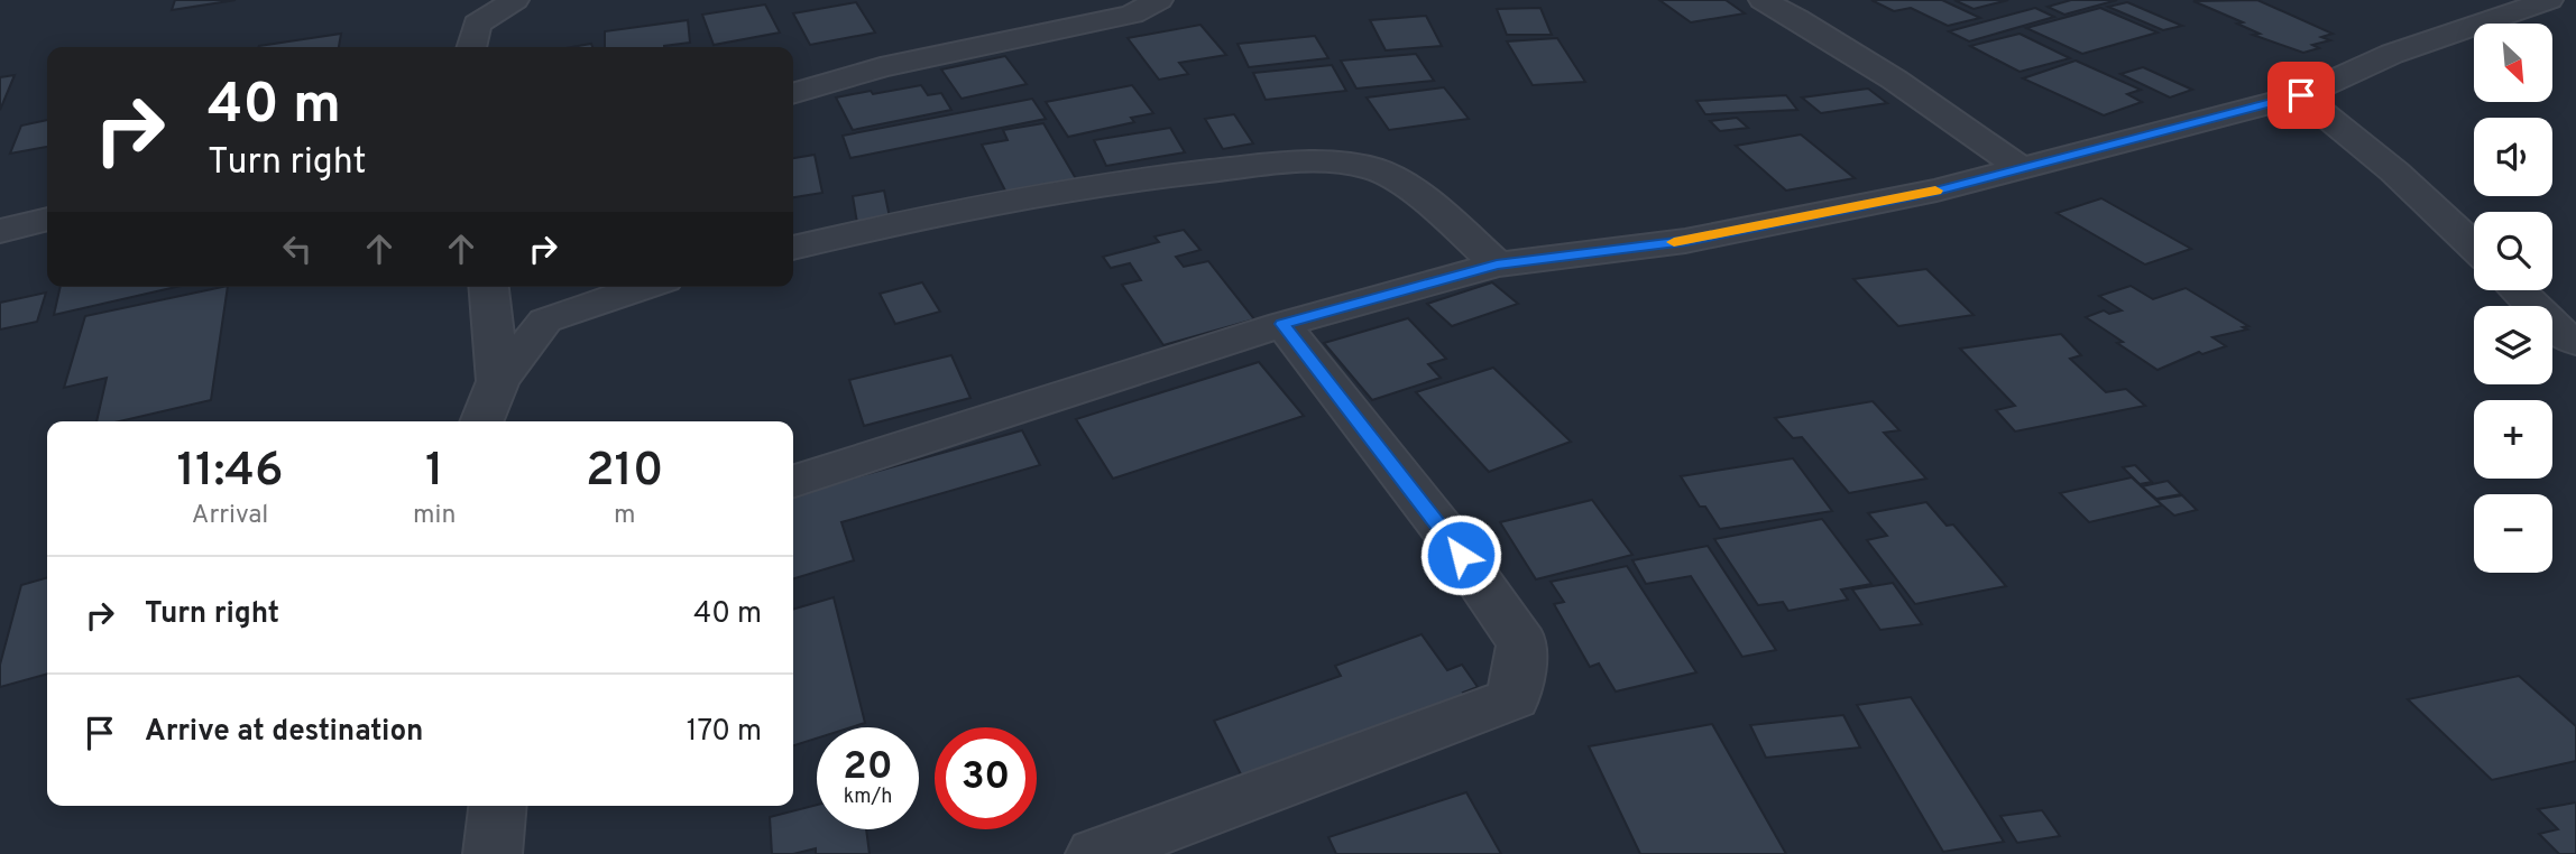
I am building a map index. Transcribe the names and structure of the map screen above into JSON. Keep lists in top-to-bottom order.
{
  "north": "bottom right",
  "page": {
    "map_buttons": ["+", "−"],
    "turn": ["40 m", "Turn right"],
    "eta": [
      "11:46",
      "Arrival",
      "1",
      "min",
      "210",
      "m"
    ],
    "list": [
      {
        "name": "Turn right",
        "value": "40 m"
      },
      {
        "name": "Arrive at destination",
        "value": "170 m"
      }
    ],
    "speed": "20 km/h",
    "limit": "30"
  }
}
